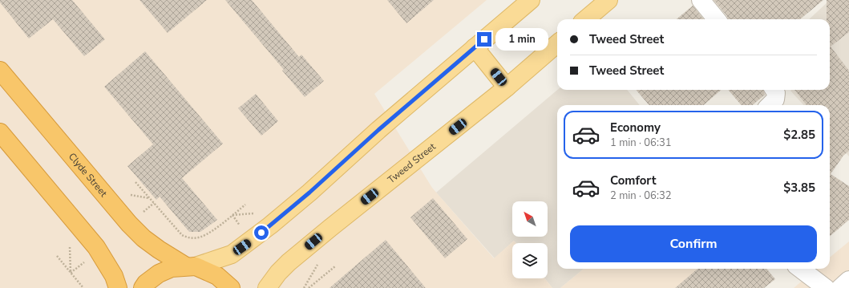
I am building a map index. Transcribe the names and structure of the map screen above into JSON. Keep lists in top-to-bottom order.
{
  "streets": {
    "highway": ["Clyde Street"],
    "main road": ["Tweed Street"]
  },
  "north": "top left",
  "page": {
    "banner": ["Tweed Street", "Tweed Street"],
    "bubble": "1 min",
    "list": [
      {
        "name": "Economy",
        "note": "1 min · 06:31",
        "value": "$2.85"
      },
      {
        "name": "Comfort",
        "note": "2 min · 06:32",
        "value": "$3.85"
      }
    ],
    "buttons": "Confirm"
  }
}
